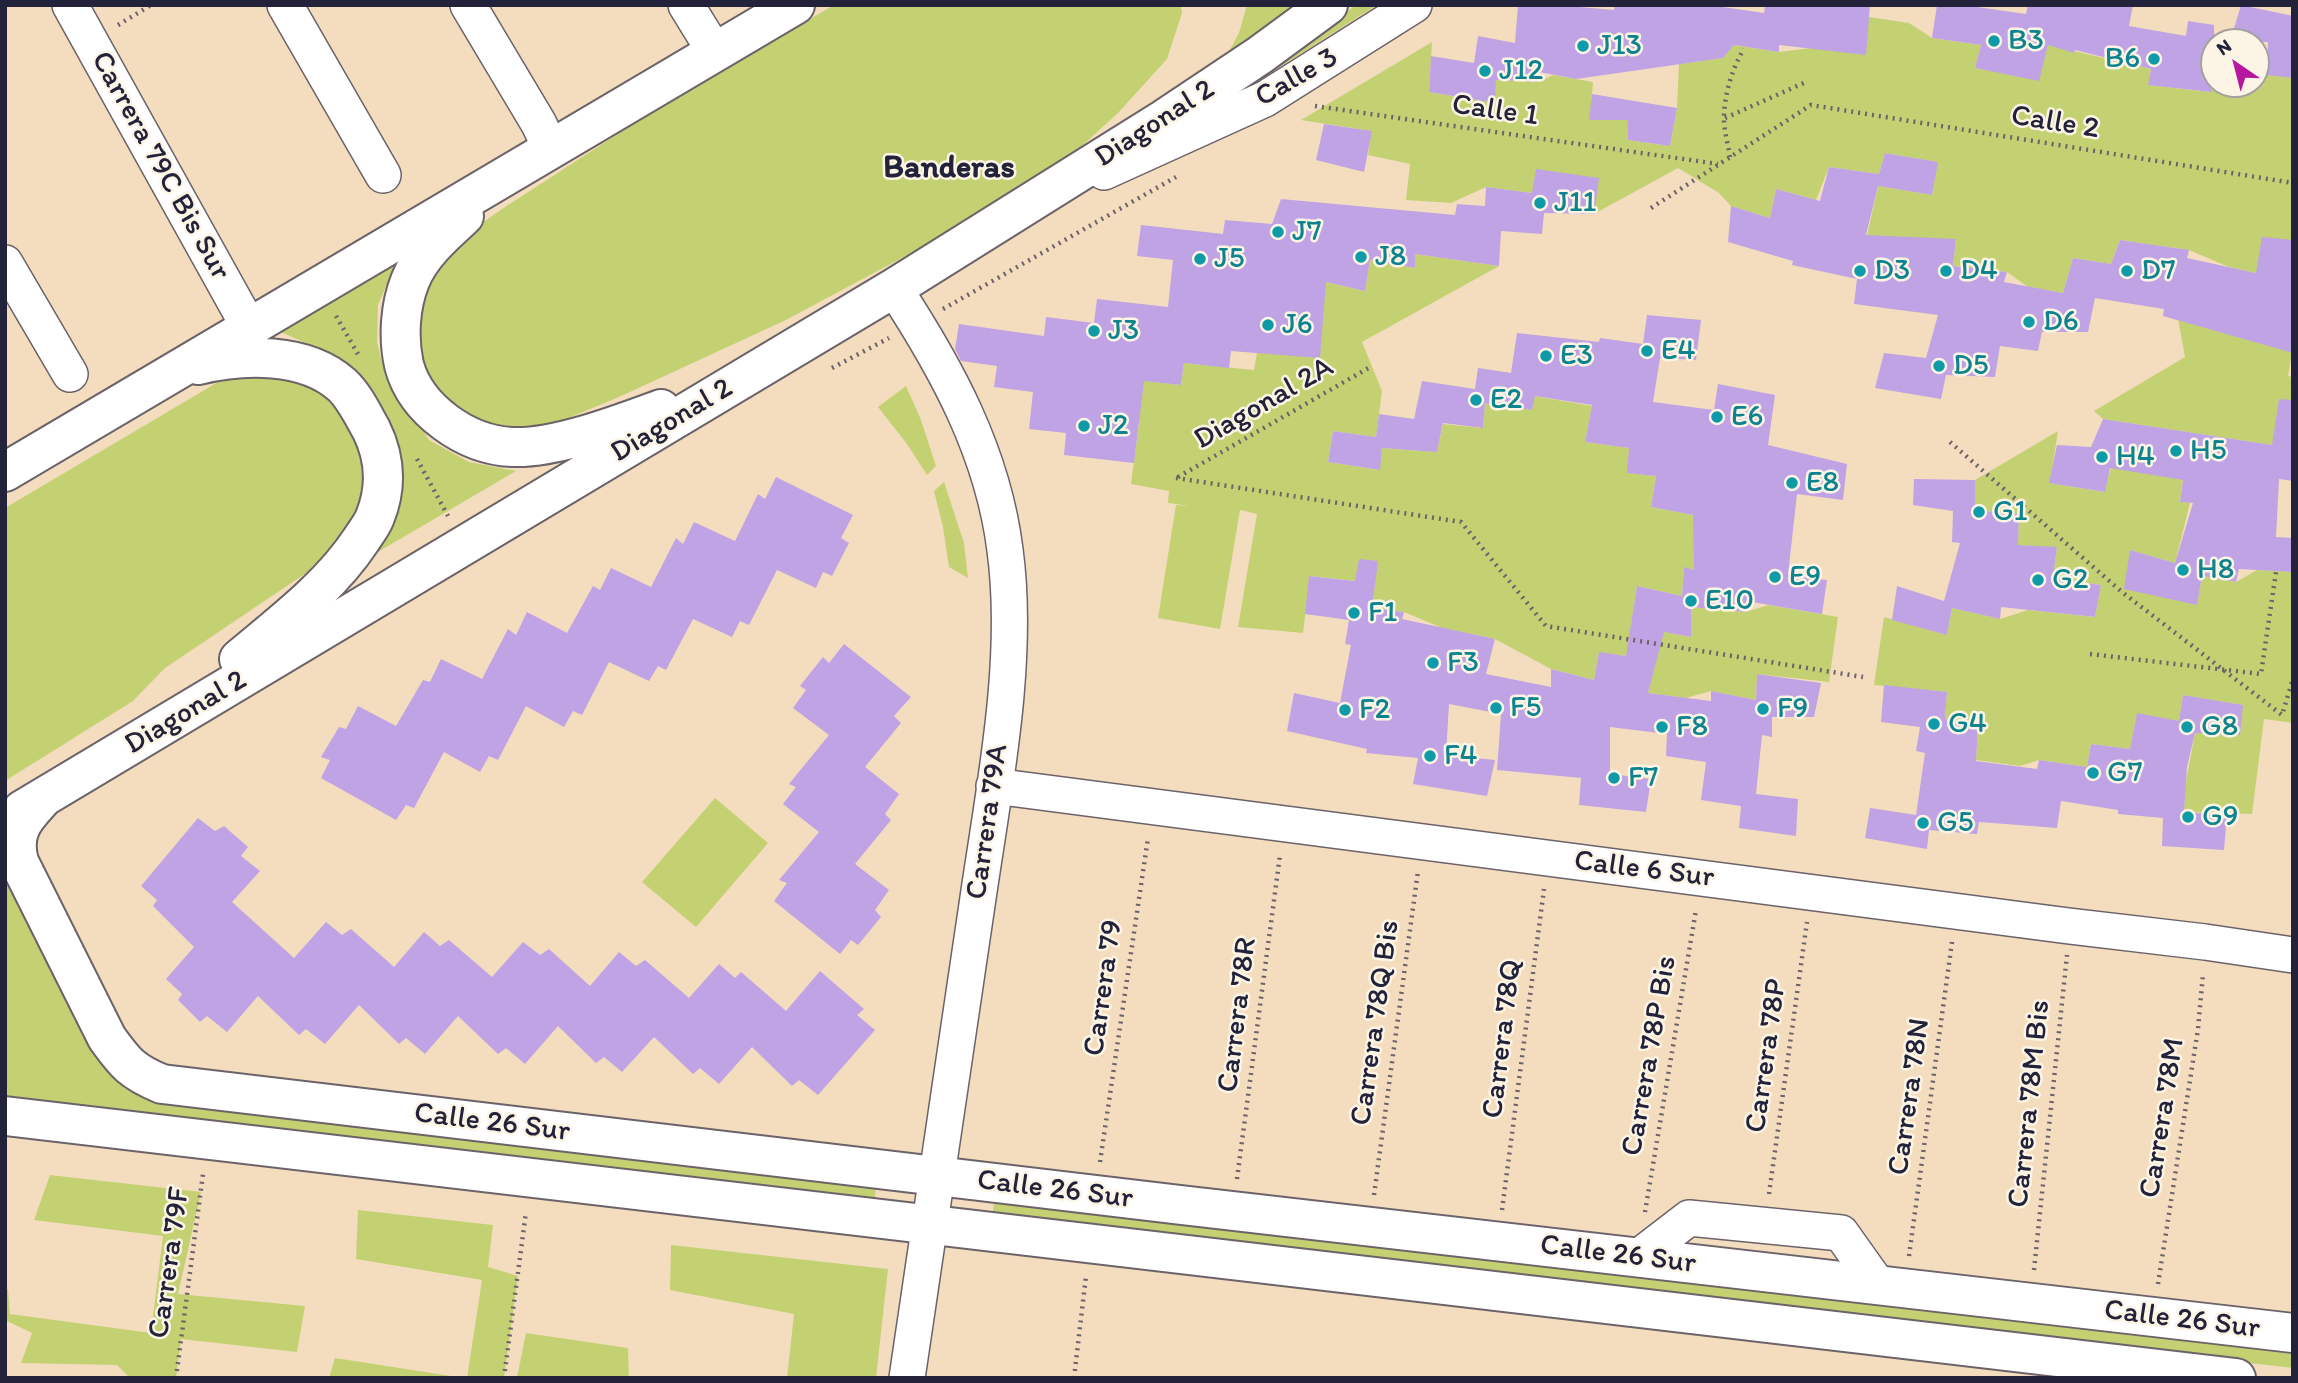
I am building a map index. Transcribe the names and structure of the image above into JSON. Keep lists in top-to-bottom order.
{
  "streets": {
    "main road": ["Diagonal 2", "Calle 26 Sur"],
    "street": [
      "Calle 3",
      "Carrera 79C Bis Sur",
      "Carrera 79A",
      "Calle 6 Sur"
    ],
    "path": [
      "Calle 1",
      "Calle 2",
      "Diagonal 2A",
      "Carrera 79",
      "Carrera 78R",
      "Carrera 78Q Bis",
      "Carrera 78Q",
      "Carrera 78P Bis",
      "Carrera 78P",
      "Carrera 78N",
      "Carrera 78M Bis",
      "Carrera 78M",
      "Carrera 79F"
    ]
  },
  "crossings": [
    ["Calle 3", "Calle 1"],
    ["Calle 3", "Diagonal 2"],
    ["Diagonal 2", "Carrera 79A"],
    ["Diagonal 2", "Calle 26 Sur"],
    ["Carrera 79A", "Calle 6 Sur"],
    ["Carrera 79A", "Calle 26 Sur"],
    ["Calle 6 Sur", "Carrera 79"],
    ["Calle 6 Sur", "Carrera 78R"],
    ["Calle 6 Sur", "Carrera 78Q Bis"],
    ["Calle 6 Sur", "Carrera 78Q"],
    ["Calle 6 Sur", "Carrera 78P Bis"],
    ["Calle 6 Sur", "Carrera 78P"],
    ["Calle 6 Sur", "Carrera 78N"],
    ["Calle 6 Sur", "Carrera 78M Bis"],
    ["Calle 6 Sur", "Carrera 78M"],
    ["Carrera 78R", "Calle 26 Sur"],
    ["Carrera 78N", "Calle 26 Sur"]
  ],
  "districts": ["Banderas"],
  "places": [
    "B3",
    "J13",
    "B6",
    "J12",
    "J11",
    "J7",
    "J8",
    "J5",
    "D3",
    "D4",
    "D7",
    "D6",
    "J6",
    "J3",
    "E4",
    "E3",
    "D5",
    "E2",
    "E6",
    "J2",
    "H5",
    "H4",
    "E8",
    "G1",
    "H8",
    "E9",
    "G2",
    "E10",
    "F1",
    "F3",
    "F5",
    "F9",
    "F2",
    "G4",
    "F8",
    "G8",
    "F4",
    "G7",
    "F7",
    "G9",
    "G5"
  ],
  "north": "top left"
}
